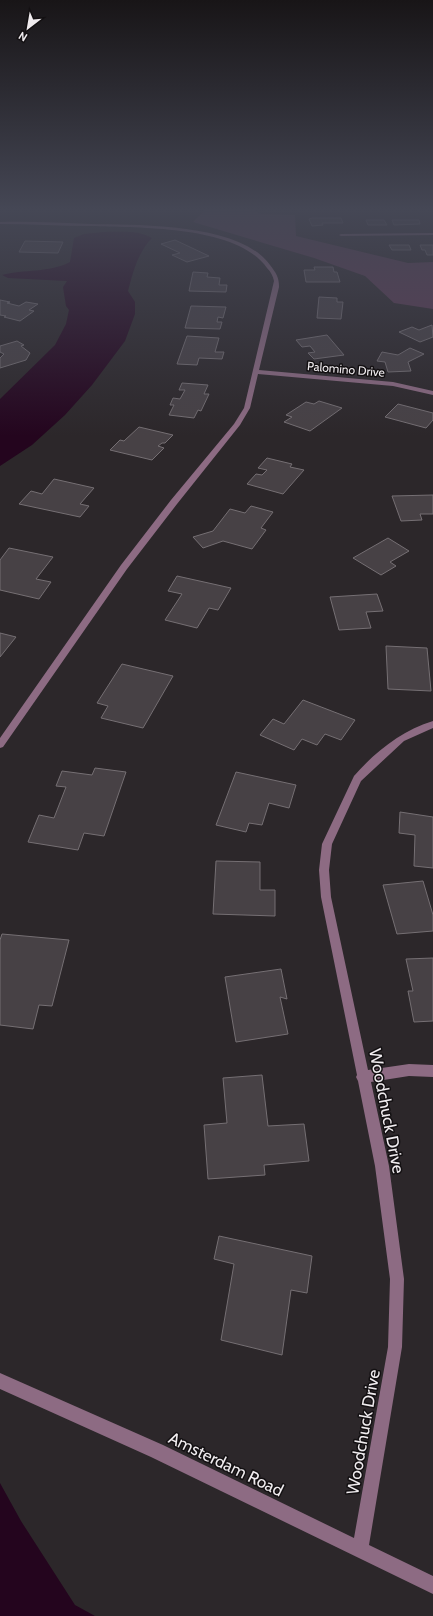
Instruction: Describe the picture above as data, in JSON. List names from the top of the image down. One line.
{"streets":{"street":["Palomino Drive","Woodchuck Drive","Amsterdam Road"]},"crossings":[["Woodchuck Drive","Amsterdam Road"]],"north":"bottom left"}
